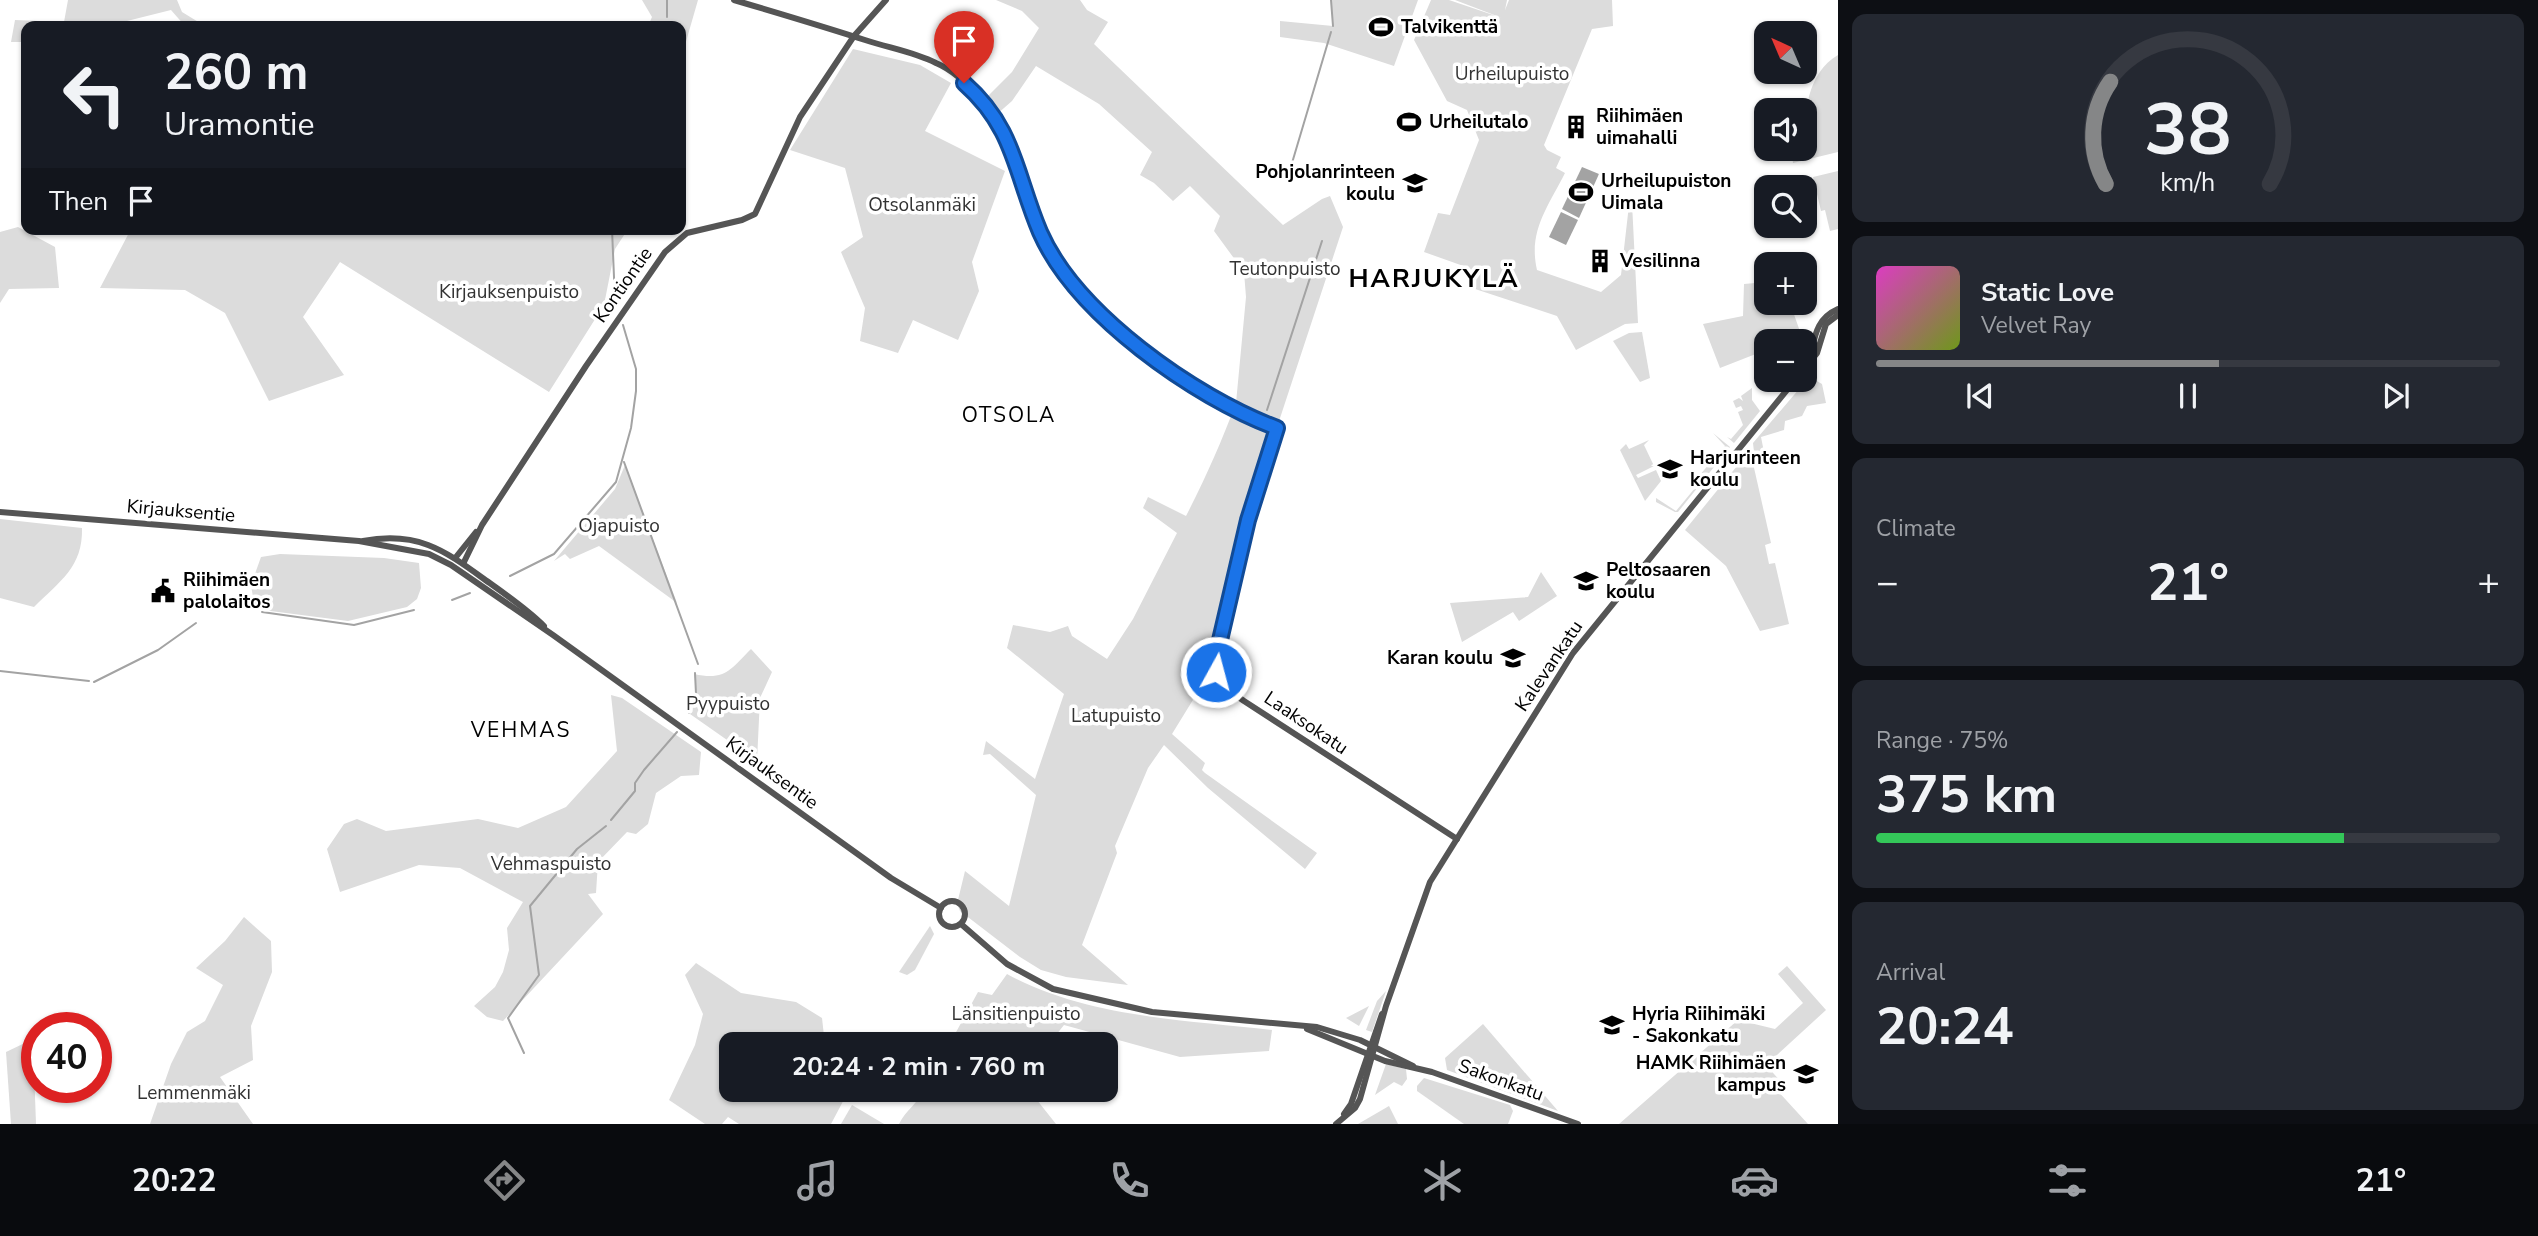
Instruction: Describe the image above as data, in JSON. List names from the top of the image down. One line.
{"streets":{"street":["Kontiontie","Kirjauksentie","Kalevankatu","Laaksokatu","Sakonkatu"]},"crossings":[["Kontiontie","Kirjauksentie"],["Kontiontie","Laaksokatu"],["Kalevankatu","Laaksokatu"],["Kalevankatu","Sakonkatu"]],"districts":["HARJUKYLÄ","OTSOLA","VEHMAS"],"parks":["Urheilupuisto","Otsolanmäki","Teutonpuisto","Kirjauksenpuisto","Ojapuisto","Pyypuisto","Latupuisto","Vehmaspuisto","Länsitienpuisto","Lemmenmäki"],"places":{"sports":["Talvikenttä","Urheilutalo","Urheilupuiston Uimala"],"building":["Riihimäen uimahalli","Vesilinna"],"school or university":["Pohjolanrinteen koulu","Harjurinteen koulu","Peltosaaren koulu","Karan koulu","Hyria Riihimäki - Sakonkatu","HAMK Riihimäen kampus"],"public building":["Riihimäen palolaitos"]},"north":"top left","page":{"map_buttons":["+","−"],"turn":["260 m","Uramontie"],"then":"Then","song":["Static Love","Velvet Ray"],"tile":["Climate",["Range · 75%","375 km"],["Arrival","20:24"]],"heat":["−","21°","+"],"limit":"40","trip":"20:24 · 2 min · 760 m","tabs":["20:22","21°"],"gauge":["38","km/h"]}}
